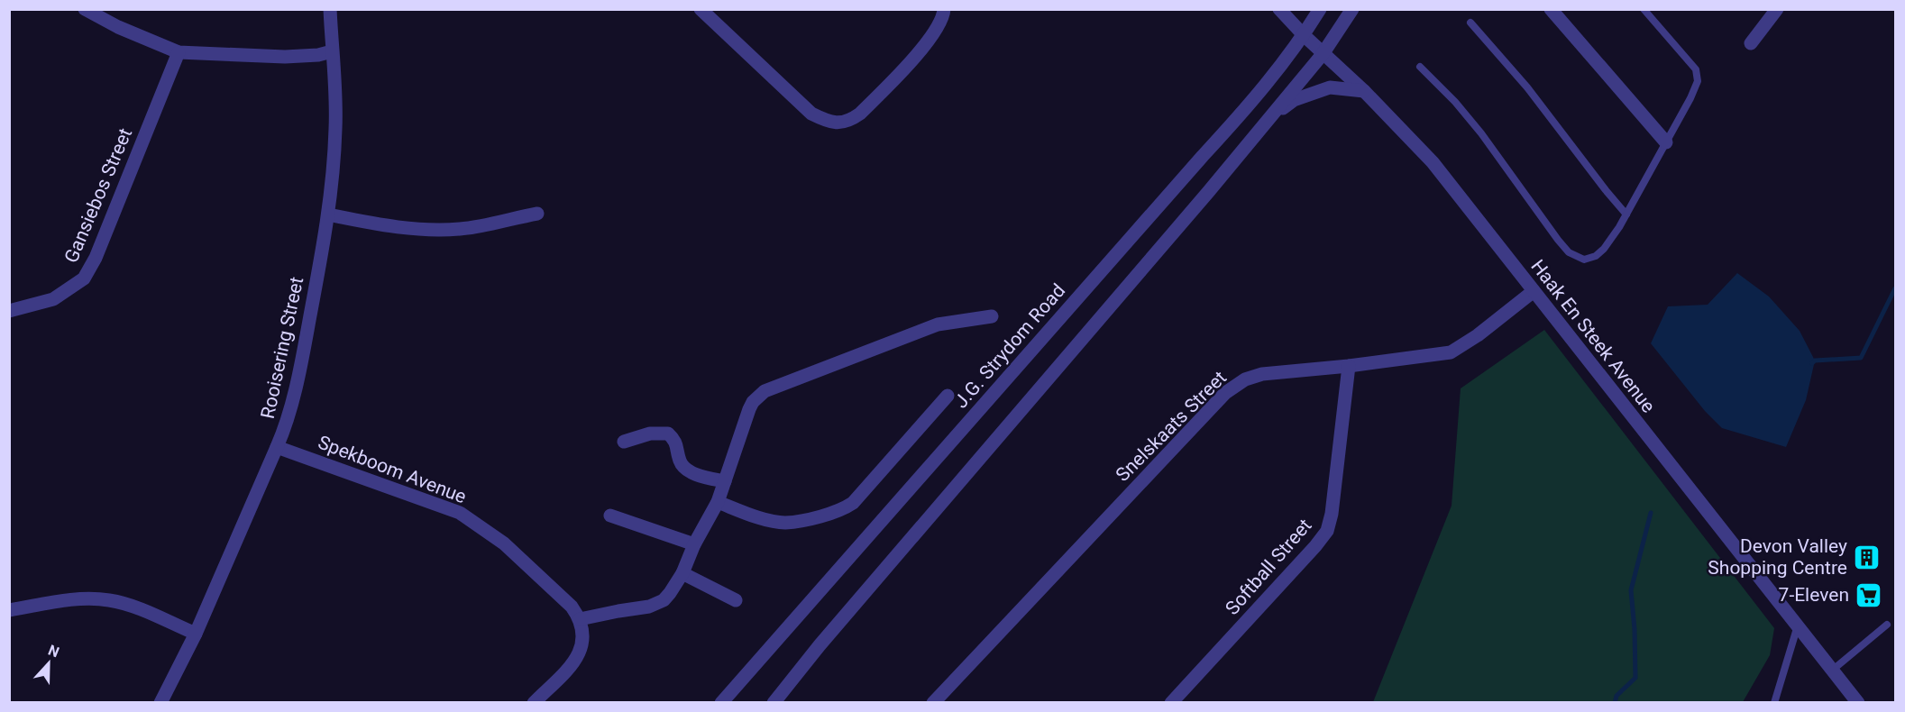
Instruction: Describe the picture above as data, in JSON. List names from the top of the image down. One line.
{"streets":{"street":["Gansiebos Street","Haak En Steek Avenue","J.G. Strydom Road","Rooisering Street","Snelskaats Street","Spekboom Avenue","Softball Street"]},"crossings":[["Haak En Steek Avenue","J.G. Strydom Road"],["Haak En Steek Avenue","Snelskaats Street"],["Rooisering Street","Spekboom Avenue"],["Snelskaats Street","Softball Street"]],"places":{"building":["Devon Valley Shopping Centre"],"supermarket":["7-Eleven"]},"north":"top"}
